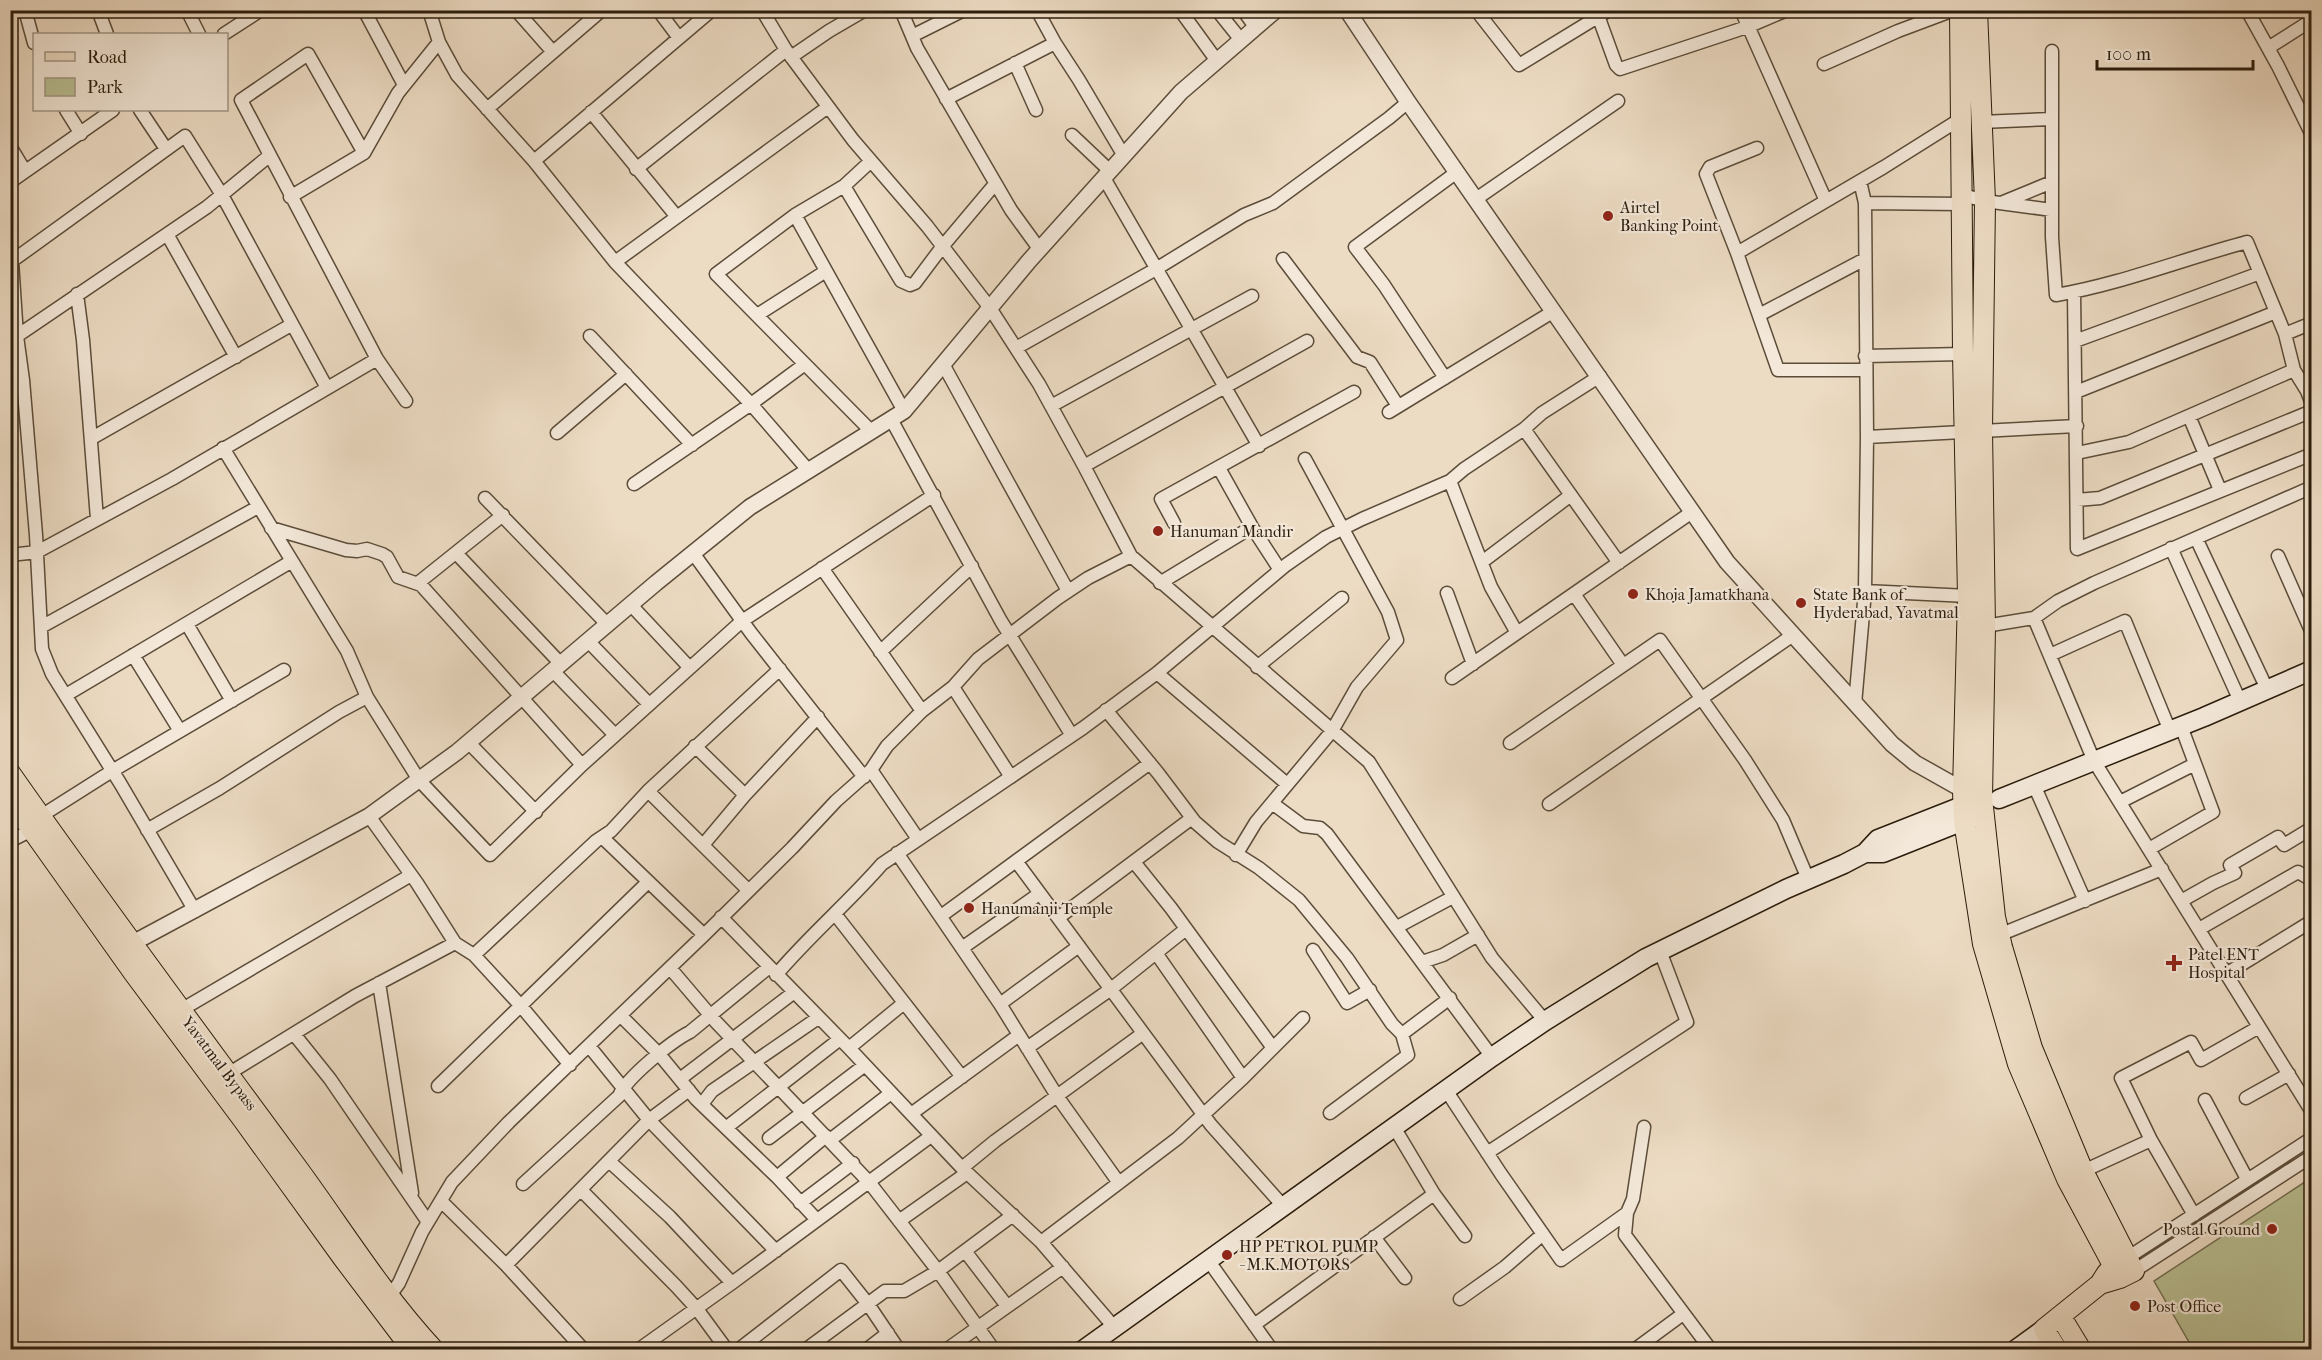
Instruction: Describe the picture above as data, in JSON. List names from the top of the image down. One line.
{"streets":{"main road":["Yavatmal Bypass"]},"places":{"other":["Airtel Banking Point","Hanuman Mandir","Khoja Jamatkhana","State Bank of Hyderabad, Yavatmal","Hanumanji Temple","Postal Ground","HP PETROL PUMP - M.K.MOTORS","Post Office"],"health":["Patel ENT Hospital"]},"legend":["Road","Park"],"scale_bar":"100 m"}
